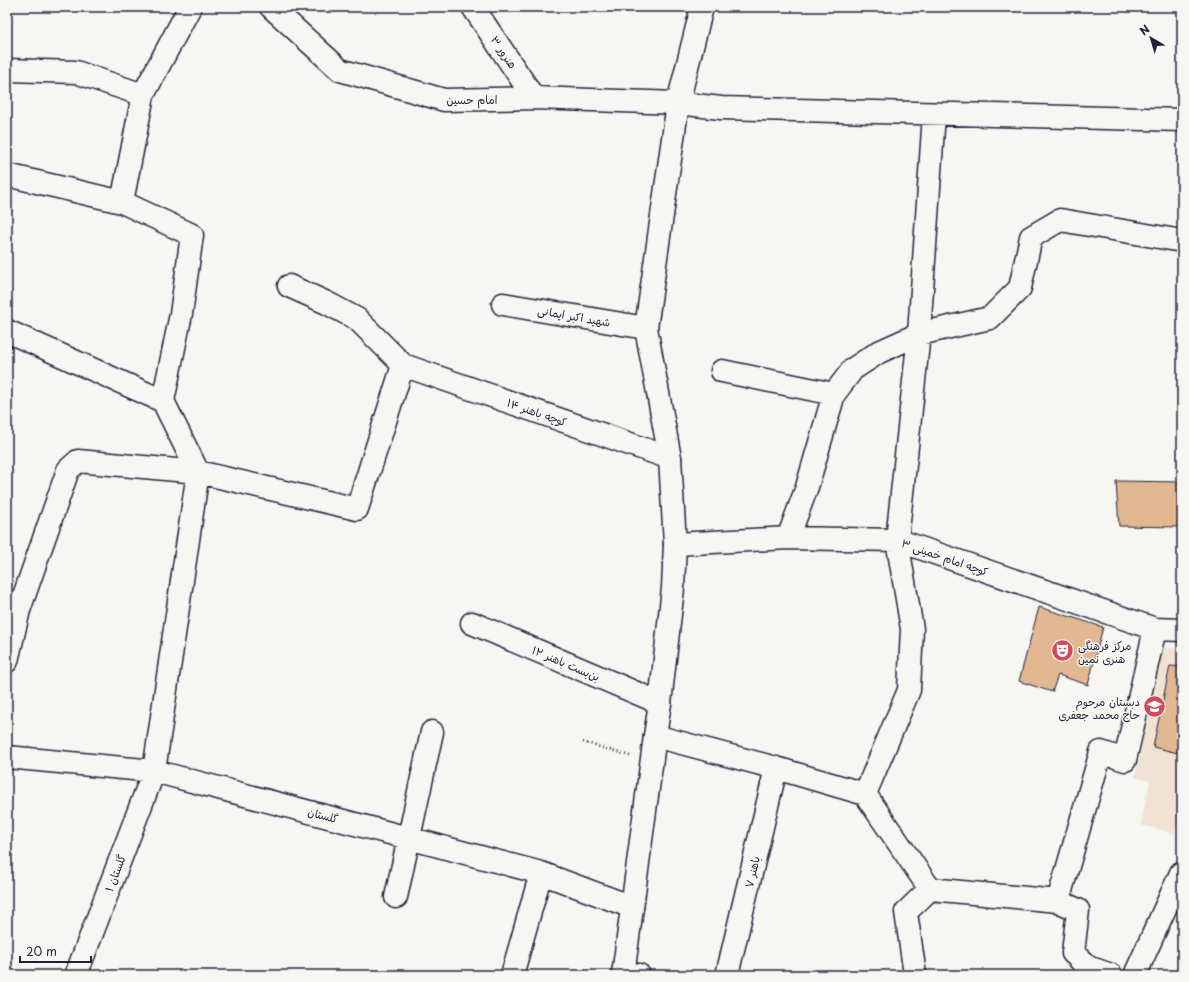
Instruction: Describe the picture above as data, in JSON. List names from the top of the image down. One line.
{"streets":{"street":["هنرور ۳","امام حسین","شهید اکبر ایمانی","کوچه باهنر ۱۴","کوچه امام خمینی ۳","بن‌بست باهنر ۱۲","گلستان","باهنر ۷","گلستان ۱"]},"crossings":[["هنرور ۳","امام حسین"],["گلستان","گلستان ۱"]],"places":{"theatre":["مرکز فرهنگی هنری نمین"],"school or university":["دبستان مرحوم حاج محمد جعفری"]},"scale_bar":"20 m","north":"top left"}
